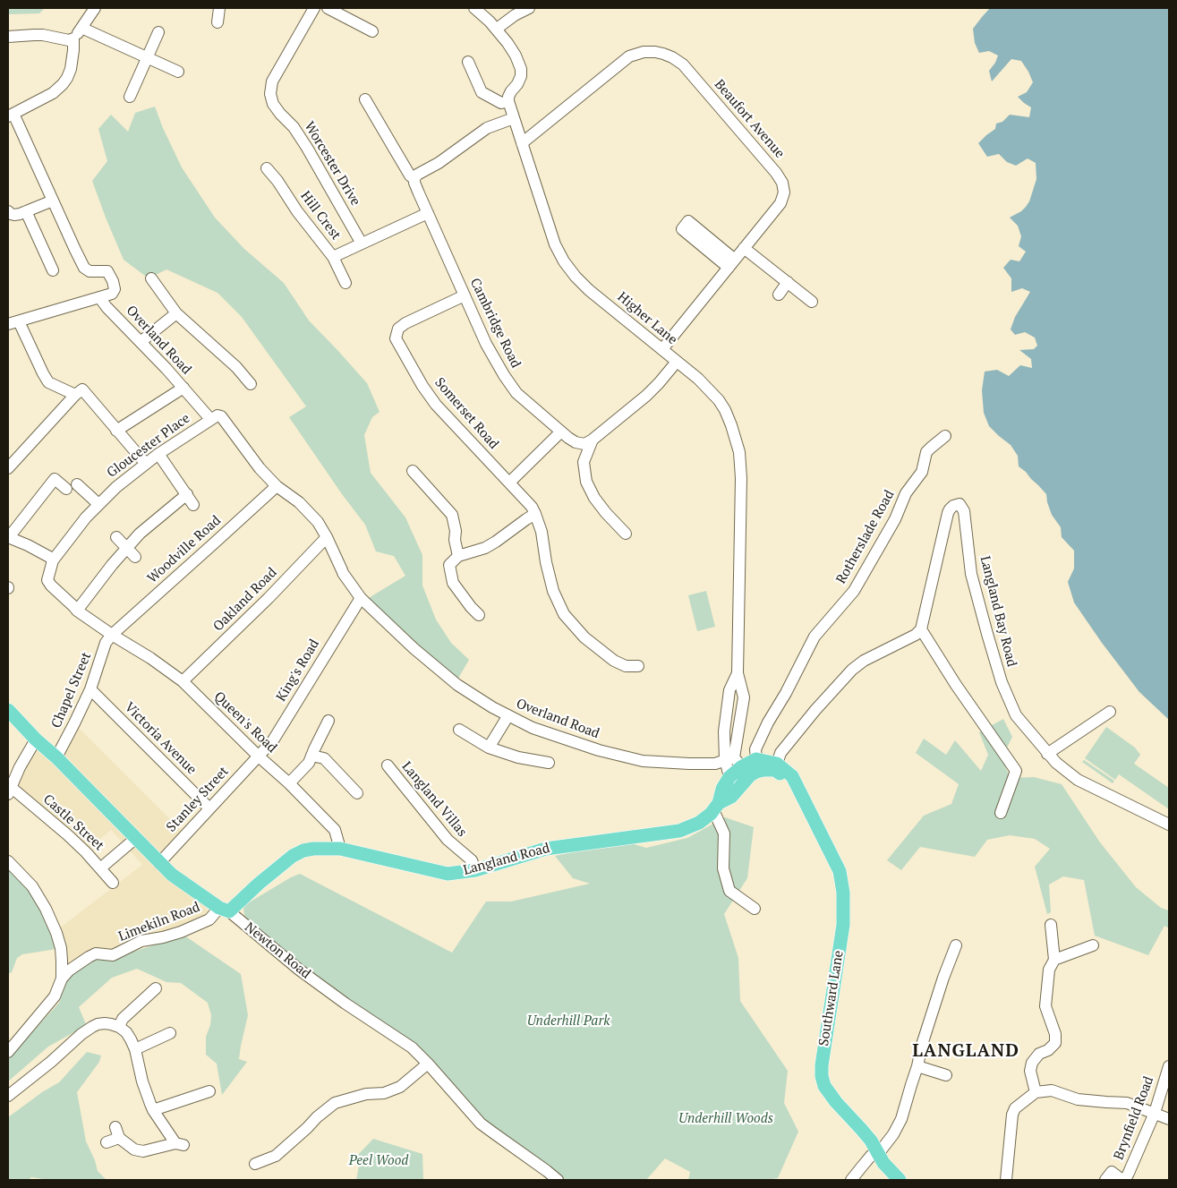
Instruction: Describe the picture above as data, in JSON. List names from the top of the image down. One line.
{"streets":{"main road":["Langland Road","Newton Road","Southward Lane"],"street":["Beaufort Avenue","Worcester Drive","Hill Crest","Higher Lane","Cambridge Road","Overland Road","Somerset Road","Gloucester Place","Rotherslade Road","Woodville Road","Oakland Road","Langland Bay Road","King's Road","Chapel Street","Queen's Road","Victoria Avenue","Stanley Street","Langland Villas","Castle Street","Limekiln Road","Brynfield Road"]},"crossings":[["Beaufort Avenue","Higher Lane"],["Higher Lane","Overland Road"],["Higher Lane","Langland Road"],["Cambridge Road","Somerset Road"],["Overland Road","Gloucester Place"],["Overland Road","Woodville Road"],["Overland Road","Oakland Road"],["Overland Road","King's Road"],["Overland Road","Langland Road"],["Gloucester Place","Queen's Road"],["Rotherslade Road","Langland Road"],["Woodville Road","Chapel Street"],["Woodville Road","Queen's Road"],["Oakland Road","Queen's Road"],["King's Road","Queen's Road"],["King's Road","Stanley Street"],["Chapel Street","Queen's Road"],["Chapel Street","Victoria Avenue"],["Chapel Street","Newton Road"],["Queen's Road","Stanley Street"],["Queen's Road","Langland Road"],["Victoria Avenue","Stanley Street"],["Stanley Street","Newton Road"],["Langland Villas","Langland Road"],["Langland Road","Limekiln Road"],["Langland Road","Newton Road"],["Langland Road","Southward Lane"],["Limekiln Road","Newton Road"]],"districts":["LANGLAND"],"parks":["Underhill Park","Underhill Woods","Peel Wood"]}
